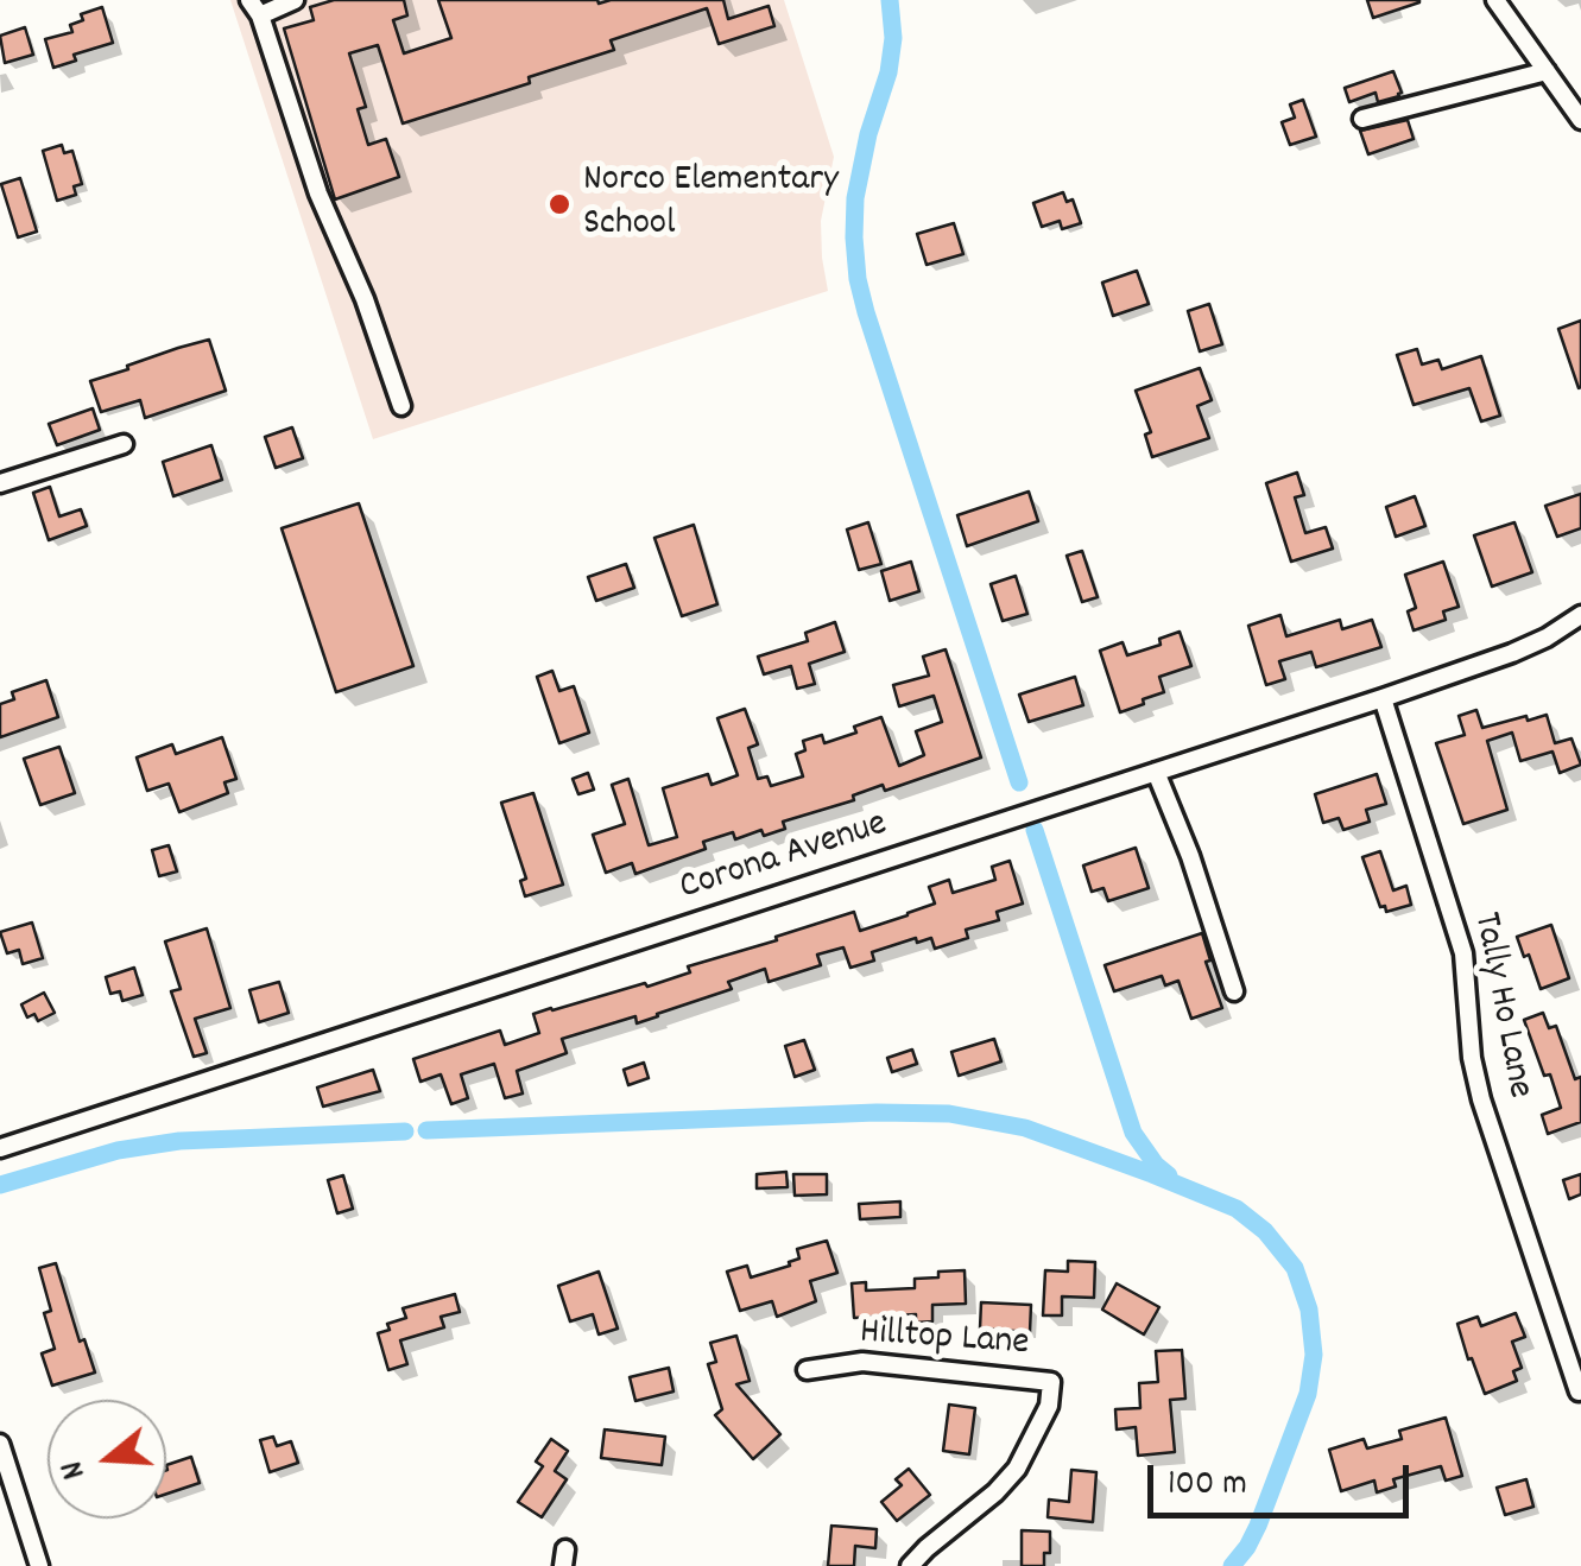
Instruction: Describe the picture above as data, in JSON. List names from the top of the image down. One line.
{"streets":{"street":["Corona Avenue","Tally Ho Lane","Hilltop Lane"]},"crossings":[["Corona Avenue","Tally Ho Lane"]],"places":["Norco Elementary School"],"scale_bar":"100 m","north":"left"}
